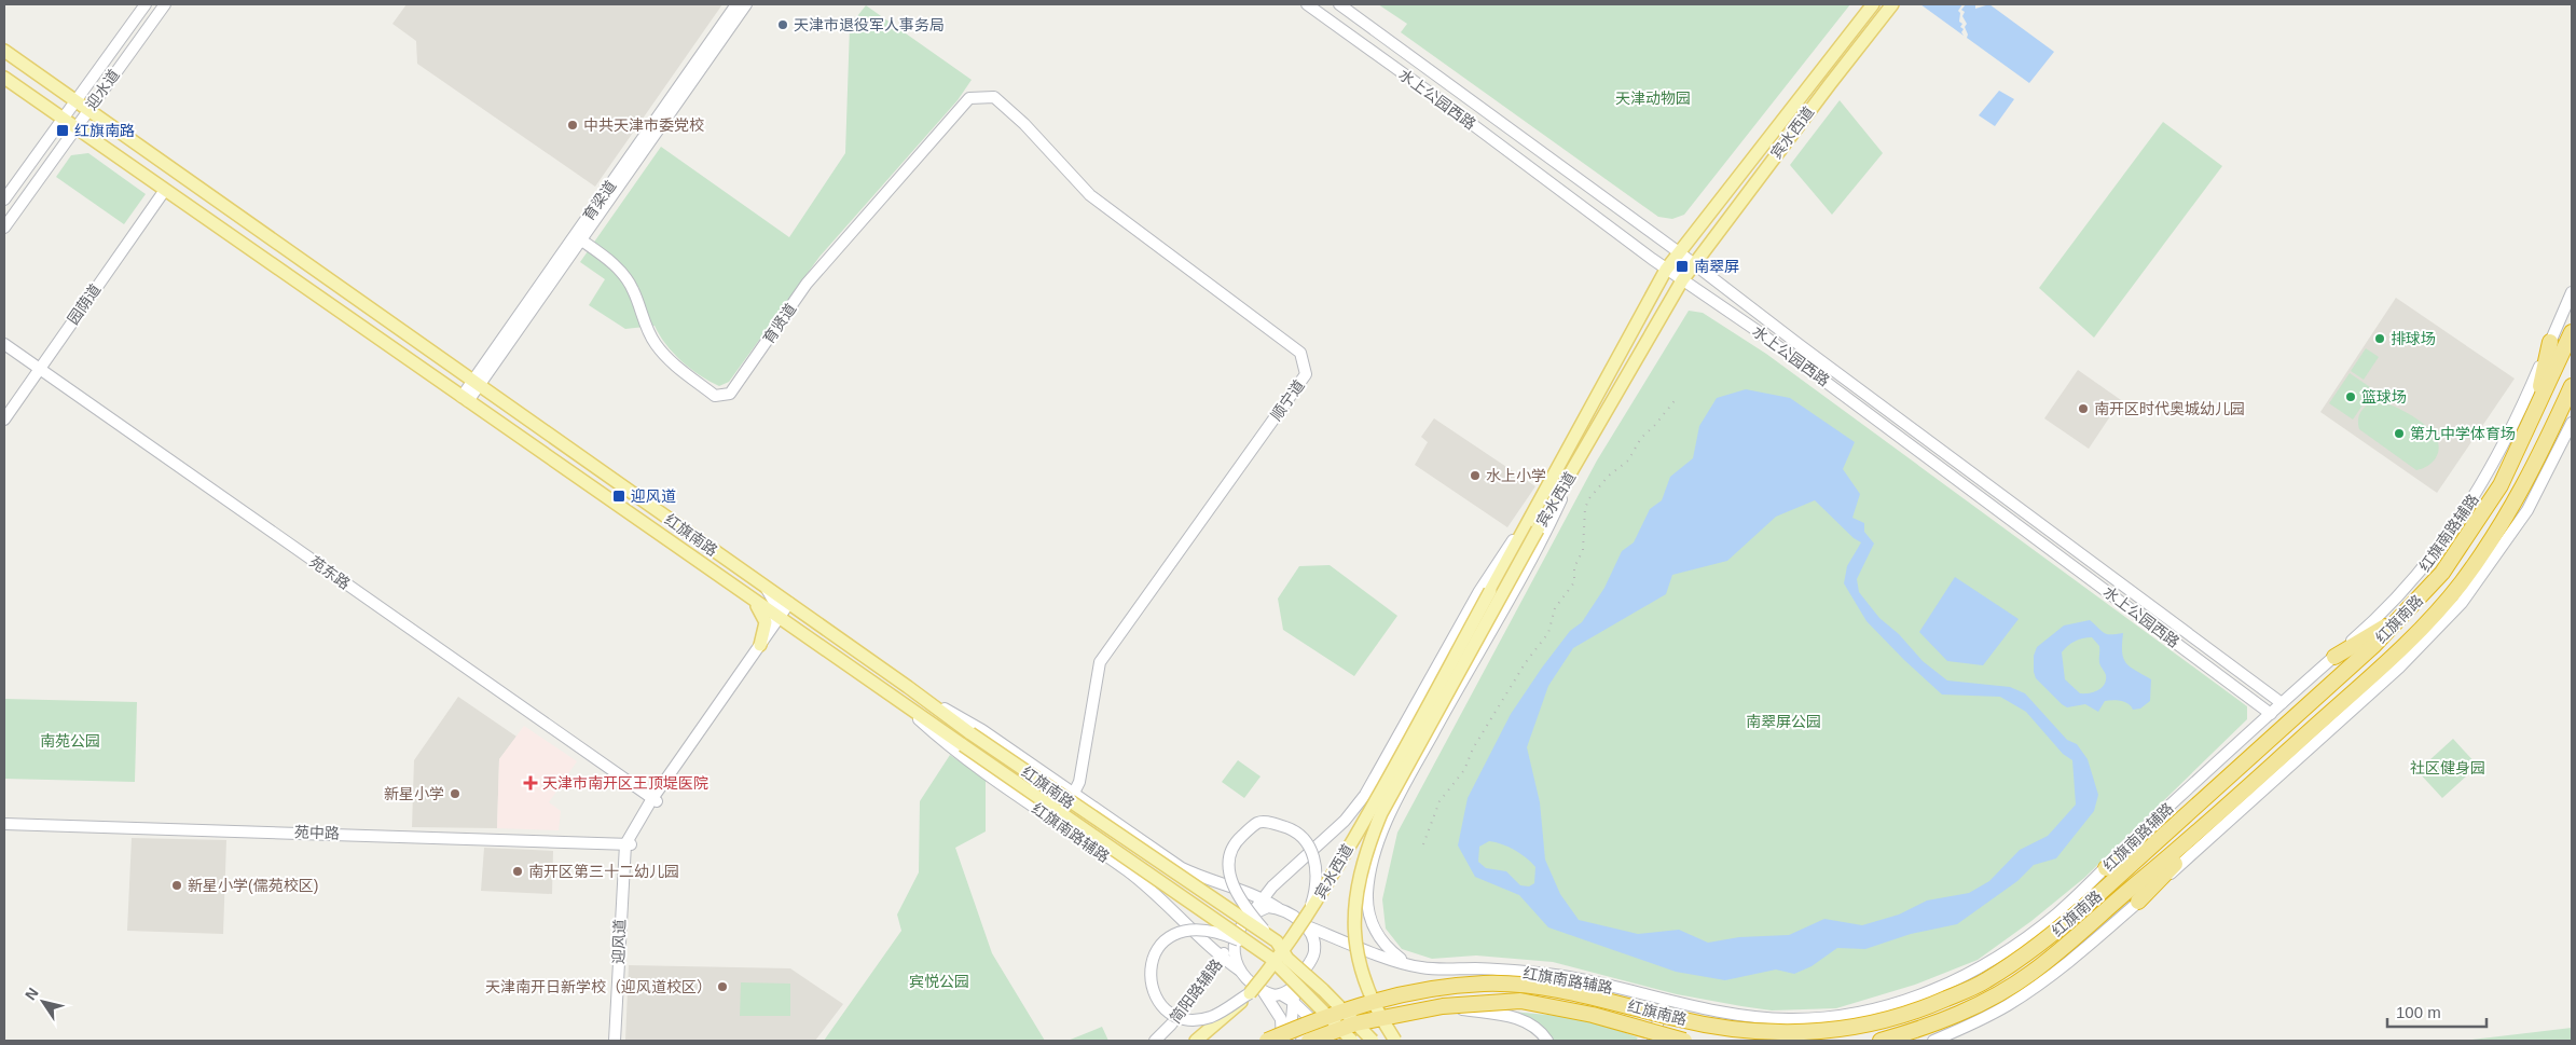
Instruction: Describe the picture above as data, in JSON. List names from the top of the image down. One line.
{"streets":{"highway":["红旗南路"],"main road":["宾水西道"],"street":["迎水道","水上公园西路","育梁道","园荫道","育贤道","顺宁道","红旗南路辅路","苑东路","苑中路","迎风道","简阳路辅路"]},"crossings":[["迎水道","红旗南路"],["水上公园西路","宾水西道"],["水上公园西路","红旗南路辅路"],["宾水西道","红旗南路辅路"],["宾水西道","简阳路辅路"],["育梁道","育贤道"],["育梁道","红旗南路"],["园荫道","红旗南路"],["园荫道","苑东路"],["育贤道","顺宁道"],["红旗南路辅路","红旗南路"],["红旗南路辅路","简阳路辅路"],["红旗南路","迎风道"],["苑东路","迎风道"],["苑中路","迎风道"]],"parks":["天津动物园","南翠屏公园","南苑公园","社区健身园","宾悦公园"],"places":{"other":["天津市退役军人事务局","中共天津市委党校","排球场","篮球场","南开区时代奥城幼儿园","第九中学体育场","水上小学","新星小学","南开区第三十二幼儿园","新星小学(儒苑校区)","天津南开日新学校（迎风道校区）"],"transit":["红旗南路","南翠屏","迎风道"],"health":["天津市南开区王顶堤医院"]},"scale_bar":"100 m","north":"top left"}
